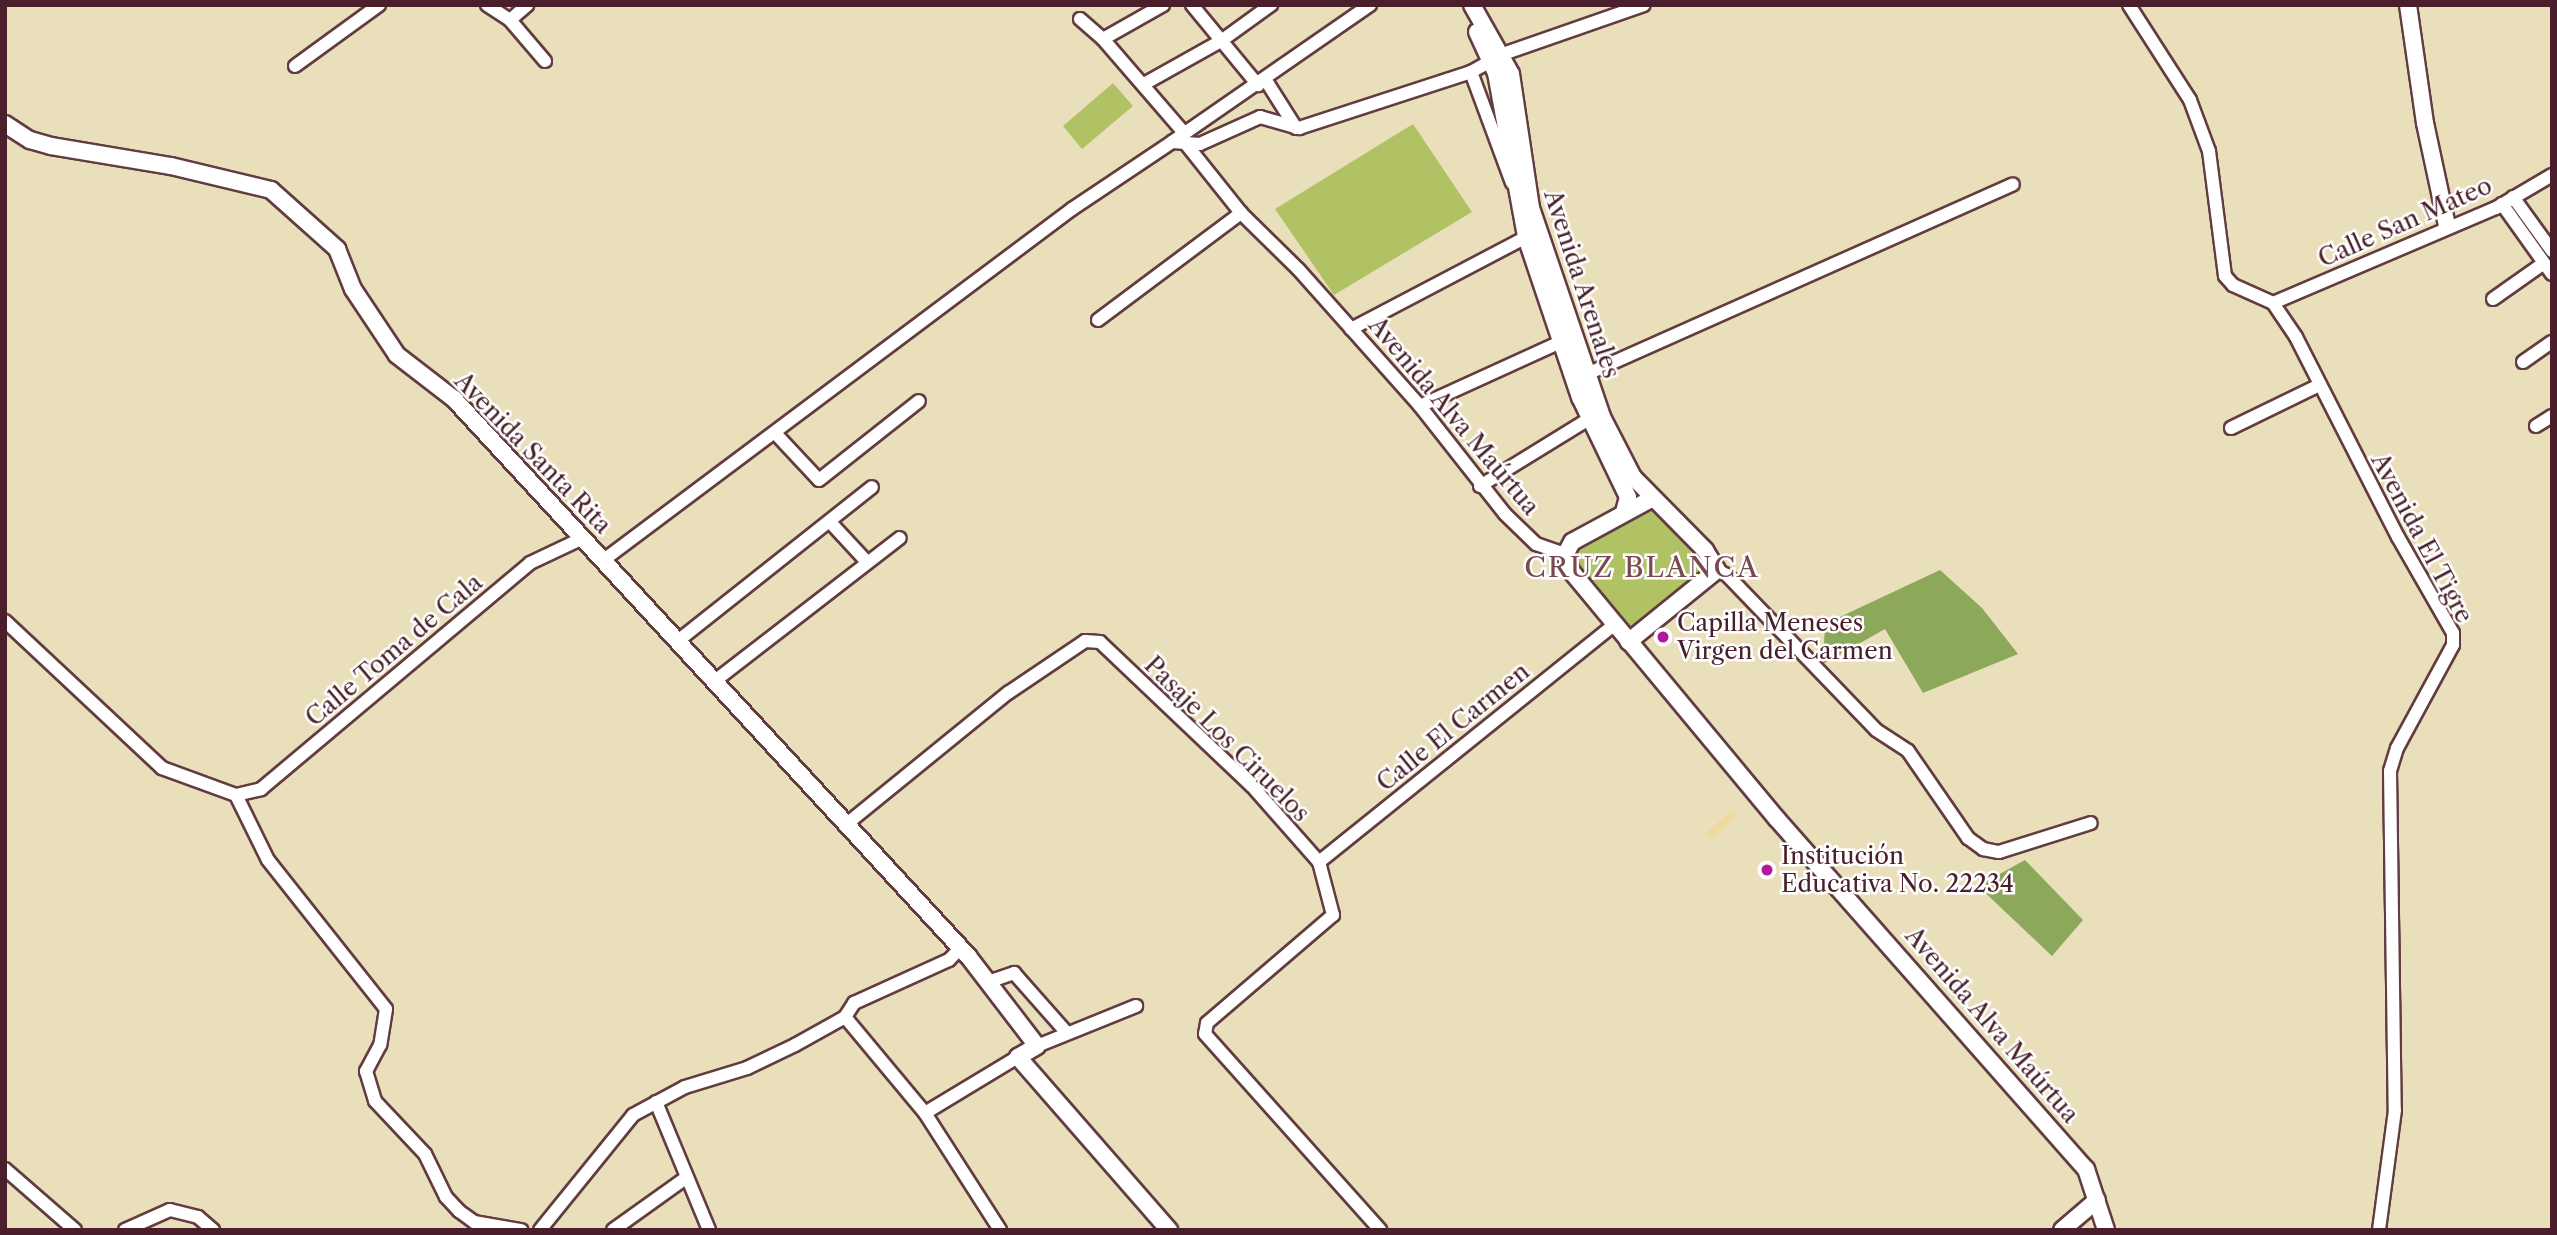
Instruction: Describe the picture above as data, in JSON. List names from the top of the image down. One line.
{"streets":{"street":["Calle San Mateo","Avenida Arenales","Avenida Alva Maúrtua","Avenida Santa Rita","Avenida El Tigre","Calle Toma de Cala","Calle El Carmen","Pasaje Los Ciruelos"]},"crossings":[["Calle San Mateo","Avenida El Tigre"],["Avenida Alva Maúrtua","Calle El Carmen"],["Avenida Santa Rita","Calle Toma de Cala"],["Avenida Santa Rita","Pasaje Los Ciruelos"],["Calle El Carmen","Pasaje Los Ciruelos"]],"districts":["CRUZ BLANCA"],"places":["Capilla Meneses Virgen del Carmen","Institución Educativa No. 22234"]}
